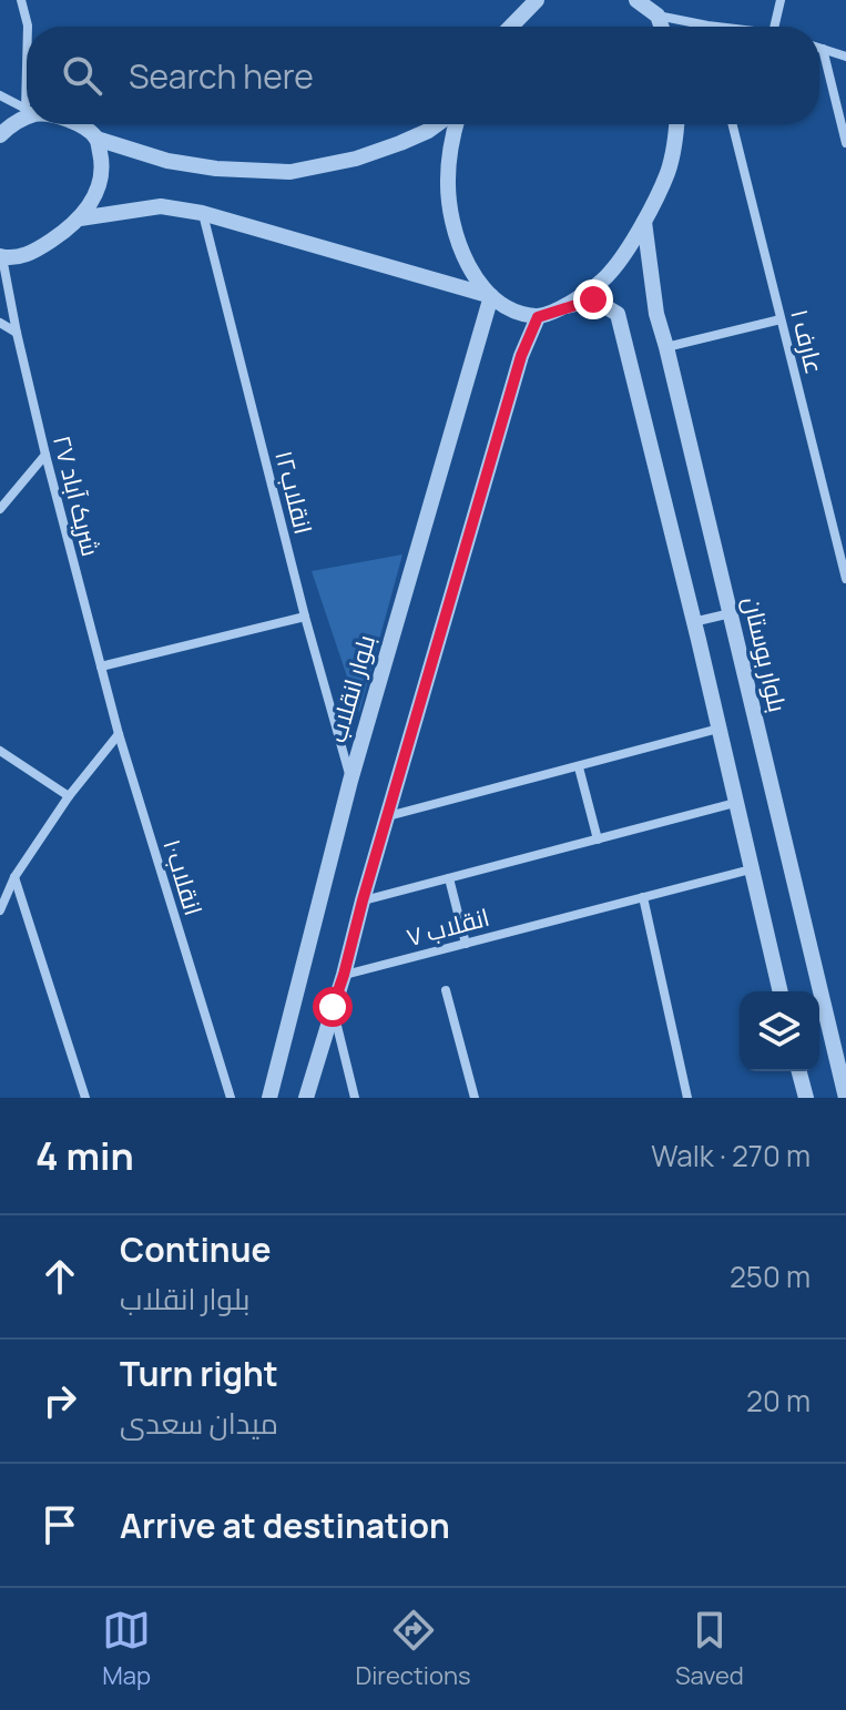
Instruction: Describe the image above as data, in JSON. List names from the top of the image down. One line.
{"streets":{"street":["عارف ۱","انقلاب۱۲","شریک آباد ۲۷","بلوار بوستان","بلوار انقلاب","انقلاب۱۰","انقلاب ۷"]},"crossings":[["انقلاب۱۲","بلوار انقلاب"],["شریک آباد ۲۷","انقلاب۱۰"]],"page":{"search":"Search here","heading":["4 min","Walk · 270 m"],"list":[["Continue","بلوار انقلاب","250 m"],["Turn right","میدان سعدی","20 m"],"Arrive at destination"],"nav":["Map","Directions","Saved"]}}
